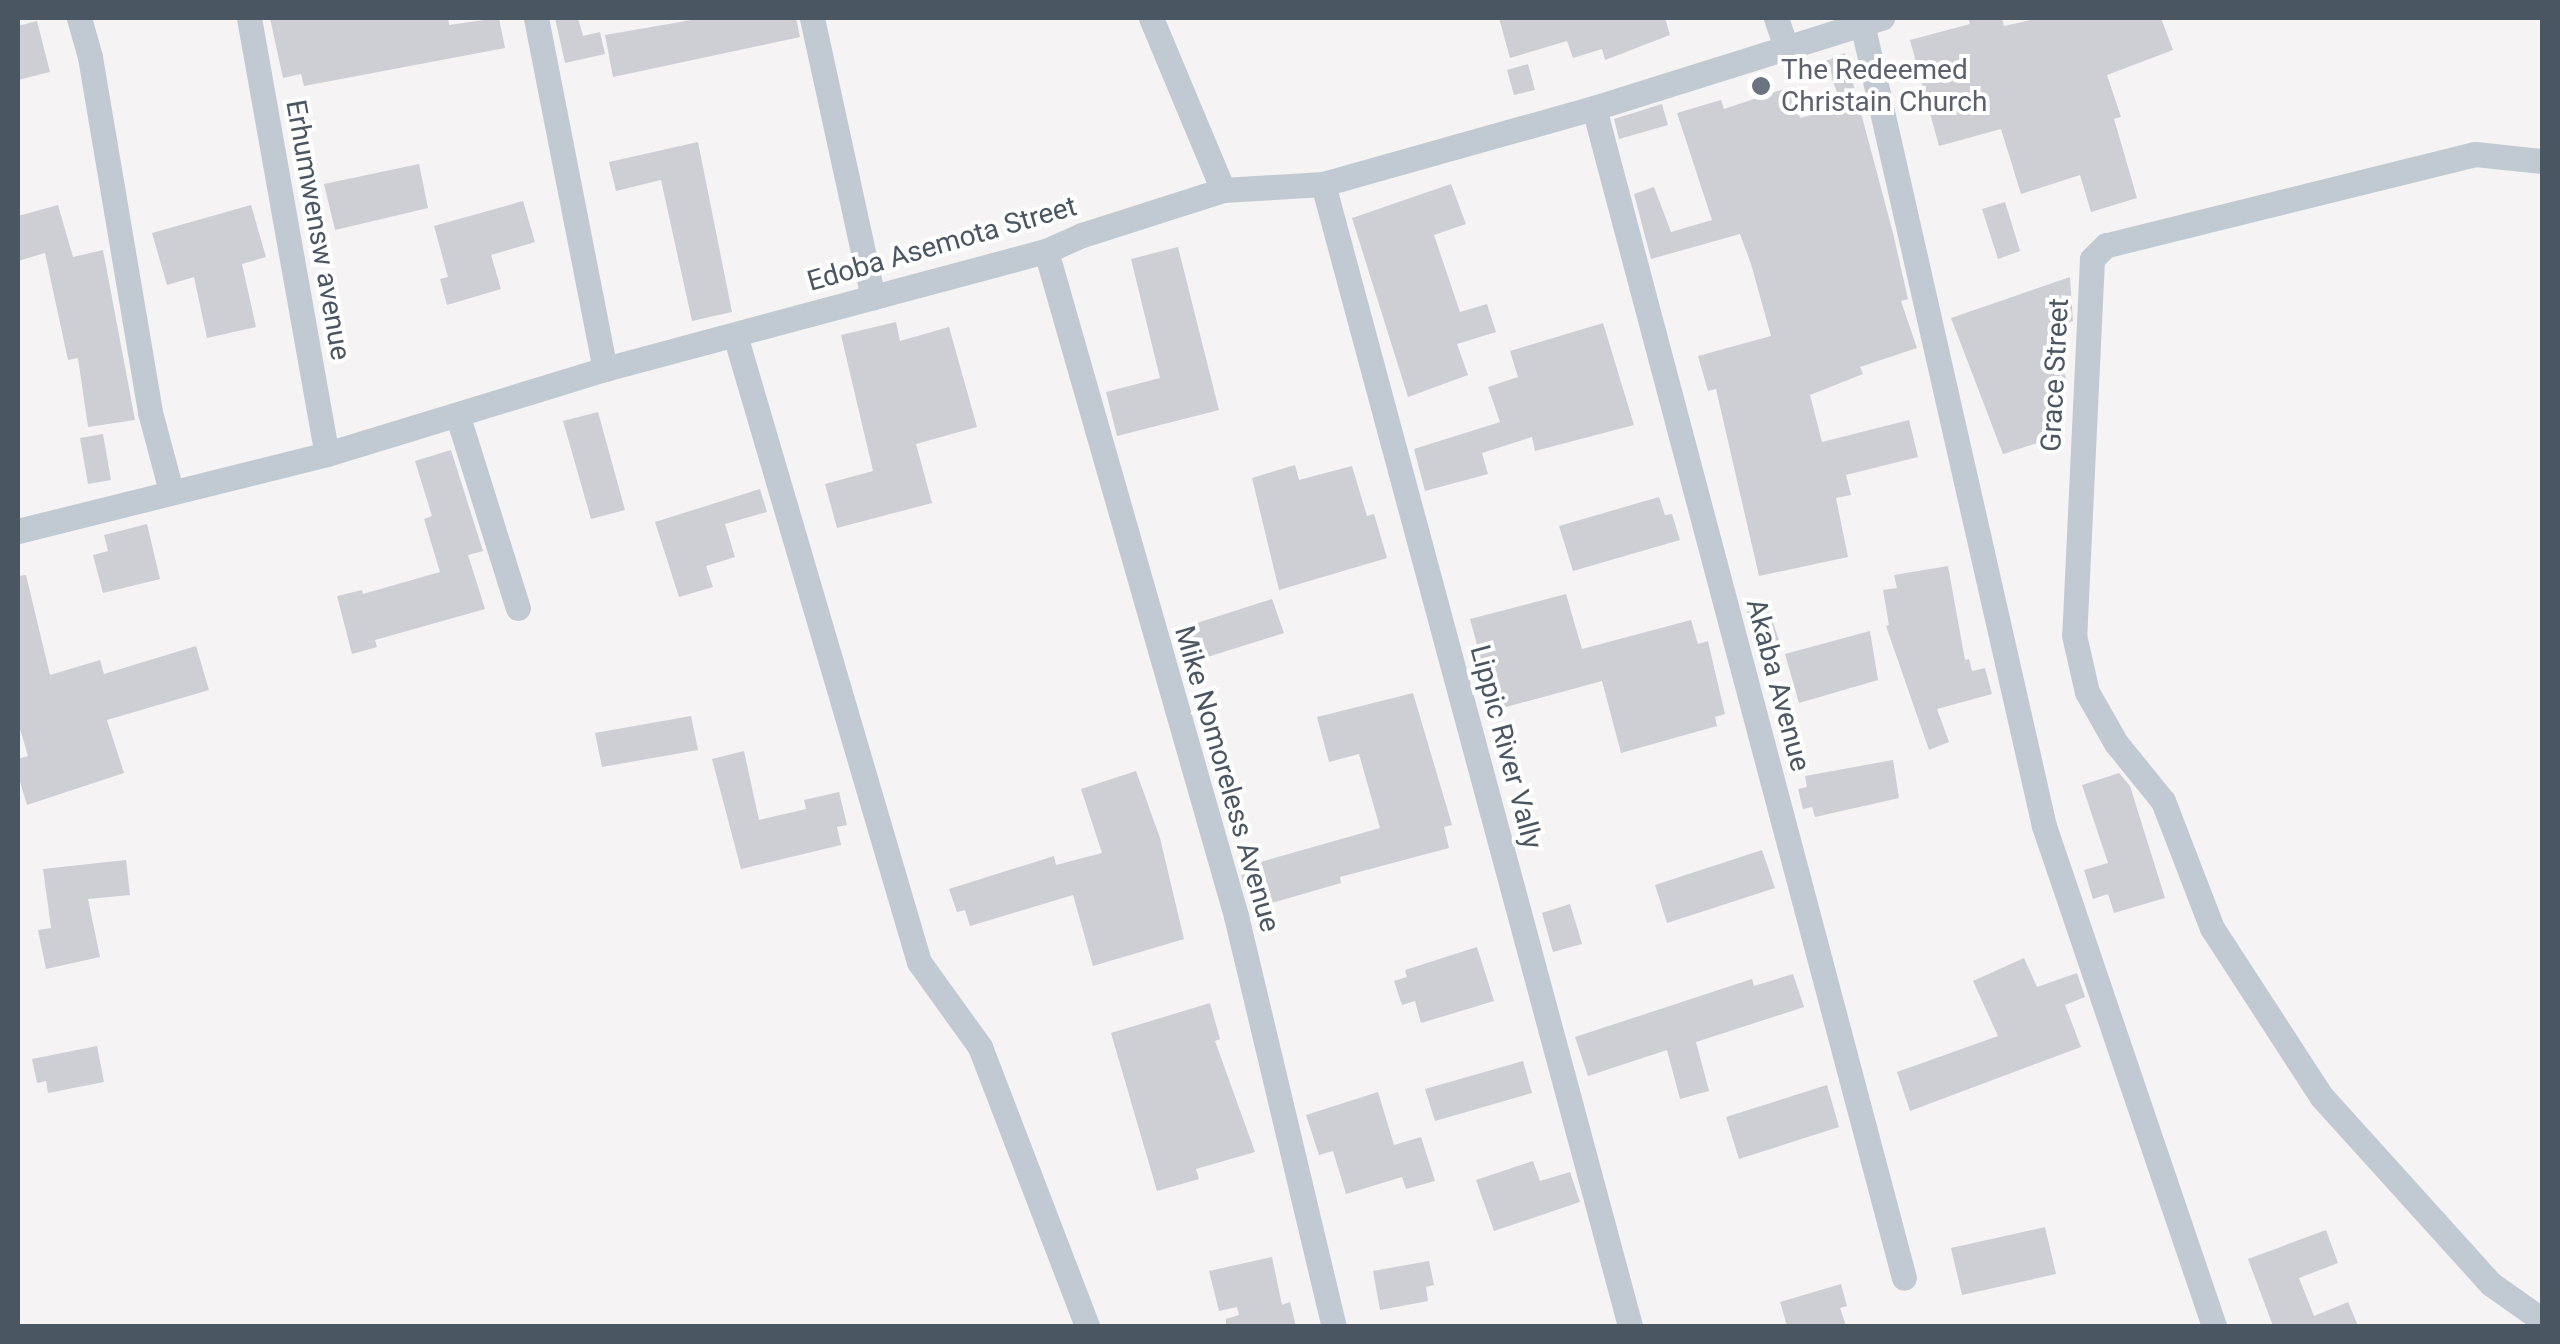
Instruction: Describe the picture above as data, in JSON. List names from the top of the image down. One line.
{"streets":{"street":["Erhumwensw avenue","Edoba Asemota Street","Grace Street","Akaba Avenue","Lippic River Vally","Mike Nomoreless Avenue"]},"crossings":[["Erhumwensw avenue","Edoba Asemota Street"],["Edoba Asemota Street","Akaba Avenue"],["Edoba Asemota Street","Lippic River Vally"],["Edoba Asemota Street","Mike Nomoreless Avenue"]],"places":["The Redeemed Christain Church"]}
